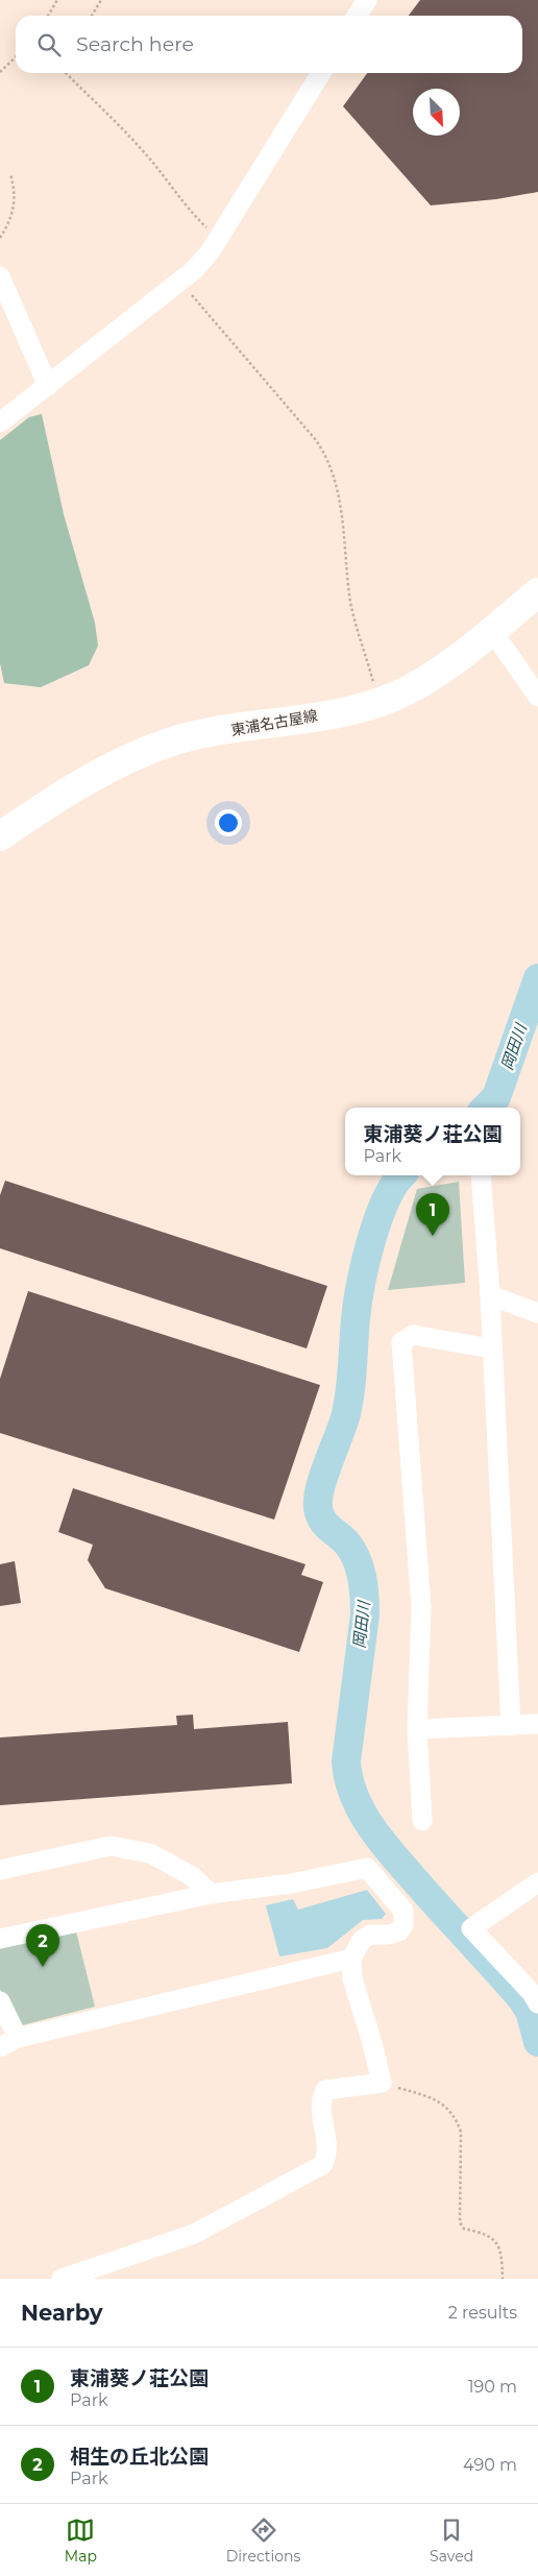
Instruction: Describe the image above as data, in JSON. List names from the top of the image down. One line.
{"streets":{"main road":["東浦名古屋線"]},"water":["岡田川"],"north":"bottom right","page":{"search":"Search here","popup":["東浦葵ノ荘公園","Park"],"pins":["1","2"],"heading":["Nearby","2 results"],"list":[{"mark":"1","name":"東浦葵ノ荘公園","note":"Park","value":"190 m"},{"mark":"2","name":"相生の丘北公園","note":"Park","value":"490 m"}],"nav":["Map","Directions","Saved"]}}
